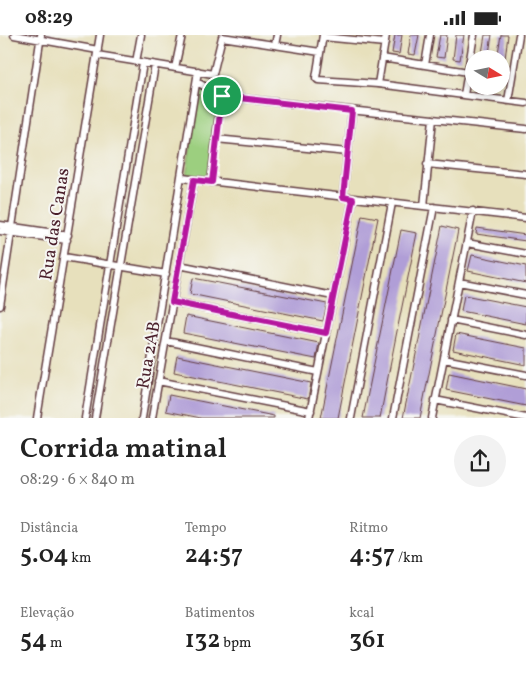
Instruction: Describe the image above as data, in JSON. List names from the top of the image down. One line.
{"streets":{"street":["Rua das Canas","Rua 2AB"]},"north":"right","page":{"status":"08:29","heading":["Corrida matinal","08:29 · 6 × 840 m"],"stats":[["Distância","5.04 km"],["Tempo","24:57"],["Ritmo","4:57 /km"],["Elevação","54 m"],["Batimentos","132 bpm"],["kcal","361"]]}}
